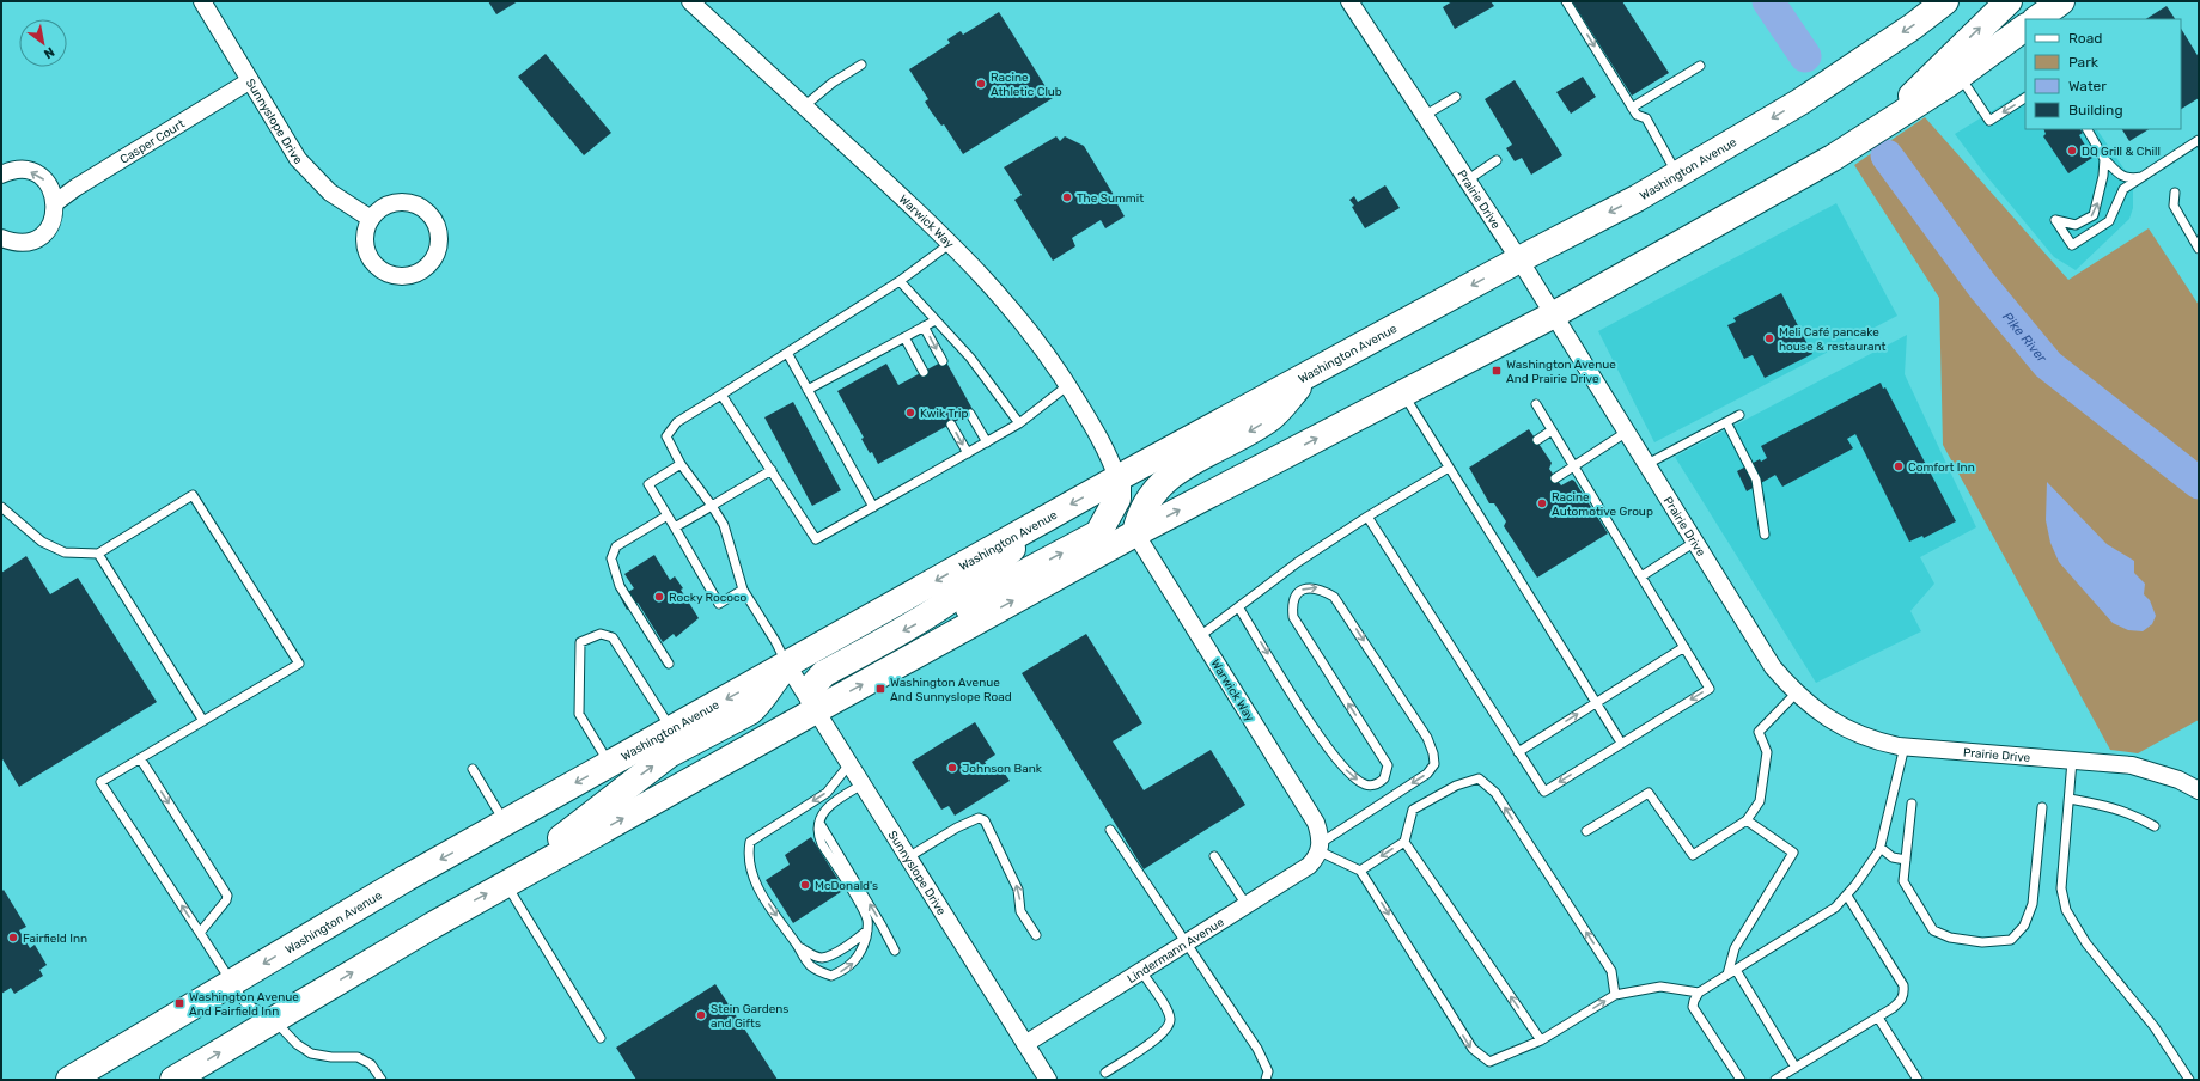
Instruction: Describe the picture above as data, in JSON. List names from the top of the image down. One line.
{"streets":{"main road":["Washington Avenue"],"street":["Sunnyslope Drive","Casper Court","Prairie Drive","Warwick Way","Lindermann Avenue"]},"crossings":[["Sunnyslope Drive","Casper Court"],["Sunnyslope Drive","Washington Avenue"],["Sunnyslope Drive","Lindermann Avenue"],["Washington Avenue","Prairie Drive"],["Washington Avenue","Warwick Way"],["Warwick Way","Lindermann Avenue"]],"water":["Pike River"],"places":{"other":["Racine Athletic Club","DQ Grill & Chill","The Summit","Meli Café pancake house & restaurant","Kwik Trip","Comfort Inn","Racine Automotive Group","Rocky Rococo","Johnson Bank","McDonald's","Fairfield Inn","Stein Gardens and Gifts"],"transit":["Washington Avenue And Prairie Drive","Washington Avenue And Sunnyslope Road","Washington Avenue And Fairfield Inn"]},"legend":["Road","Park","Water","Building"],"north":"bottom right"}
